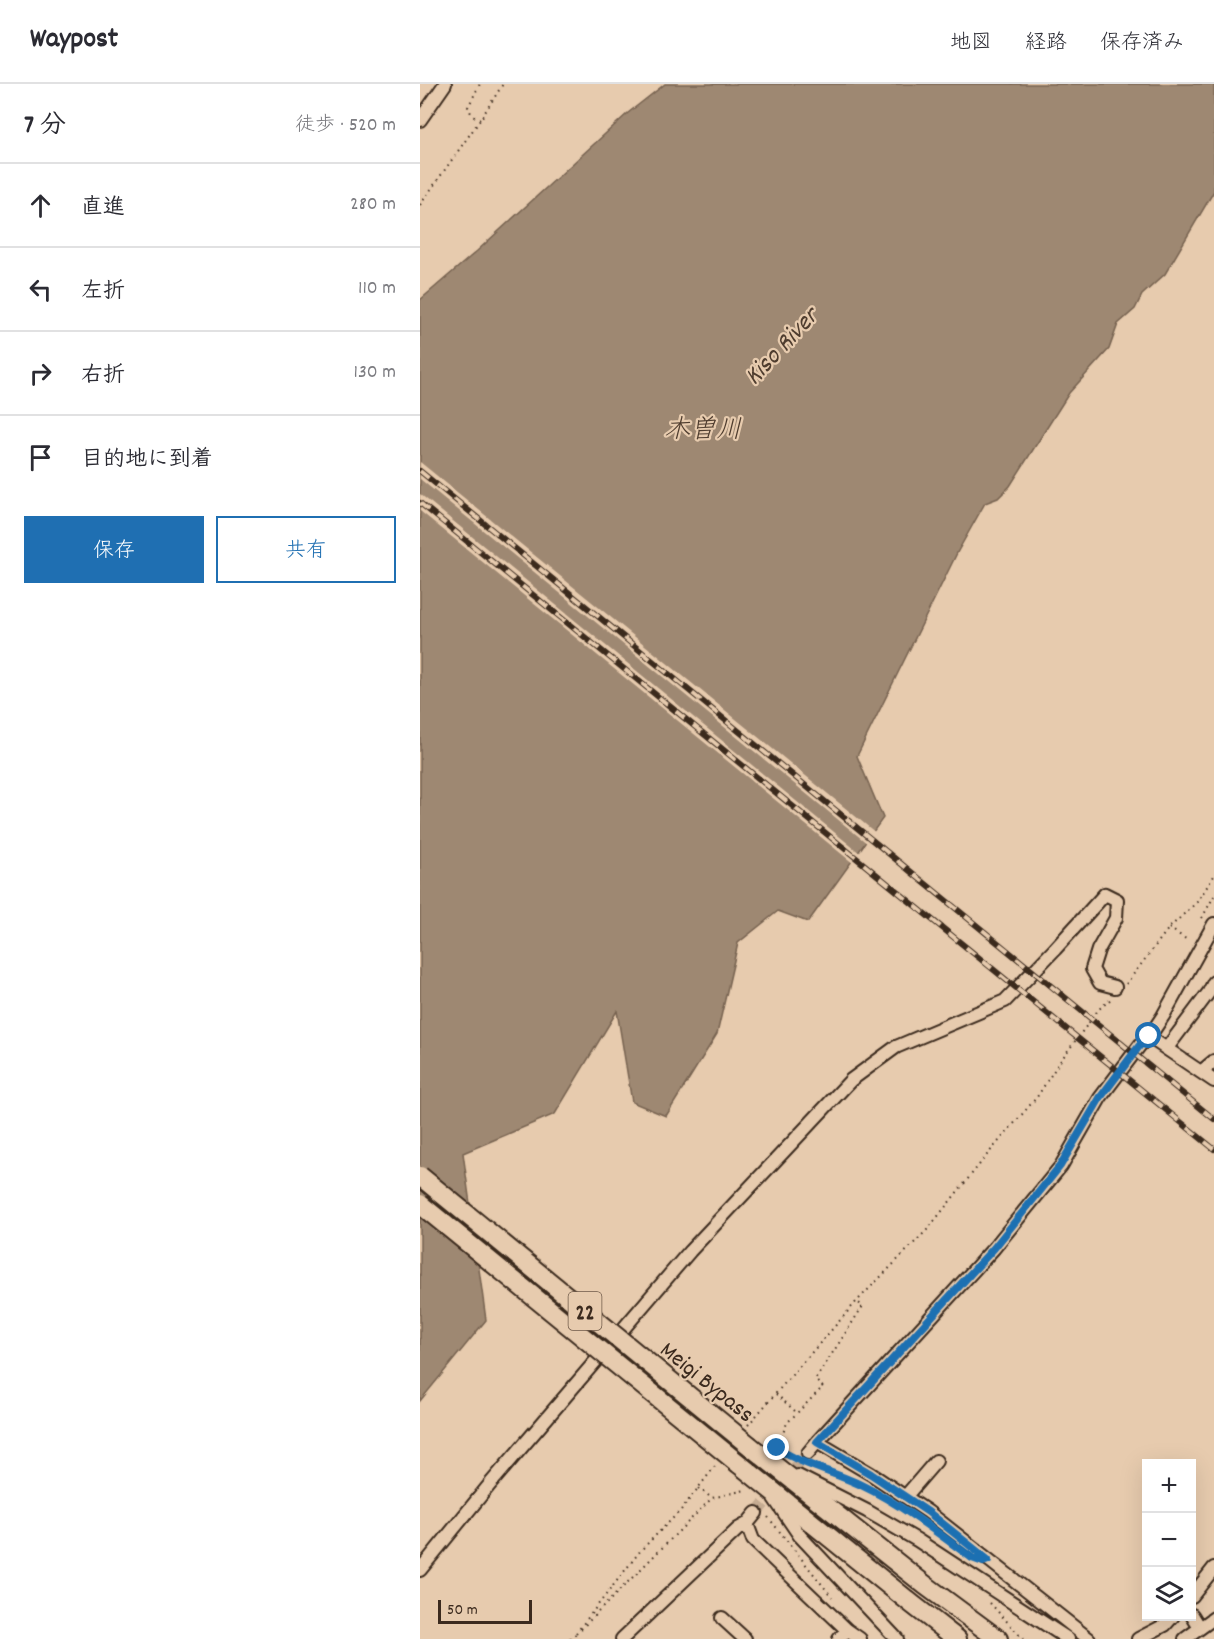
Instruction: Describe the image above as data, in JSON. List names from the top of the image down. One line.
{"streets":{"highway":["22","Meigi Bypass"]},"water":["Kiso River","木曽川"],"scale_bar":"50 m","page":{"header":"Waypost","nav":["地図","経路","保存済み"],"heading":["7 分","徒歩 · 520 m"],"list":[["直進","280 m"],["左折","110 m"],["右折","130 m"],"目的地に到着"],"buttons":["保存","共有"],"map_buttons":["+","−"],"scale":"50 m"}}
